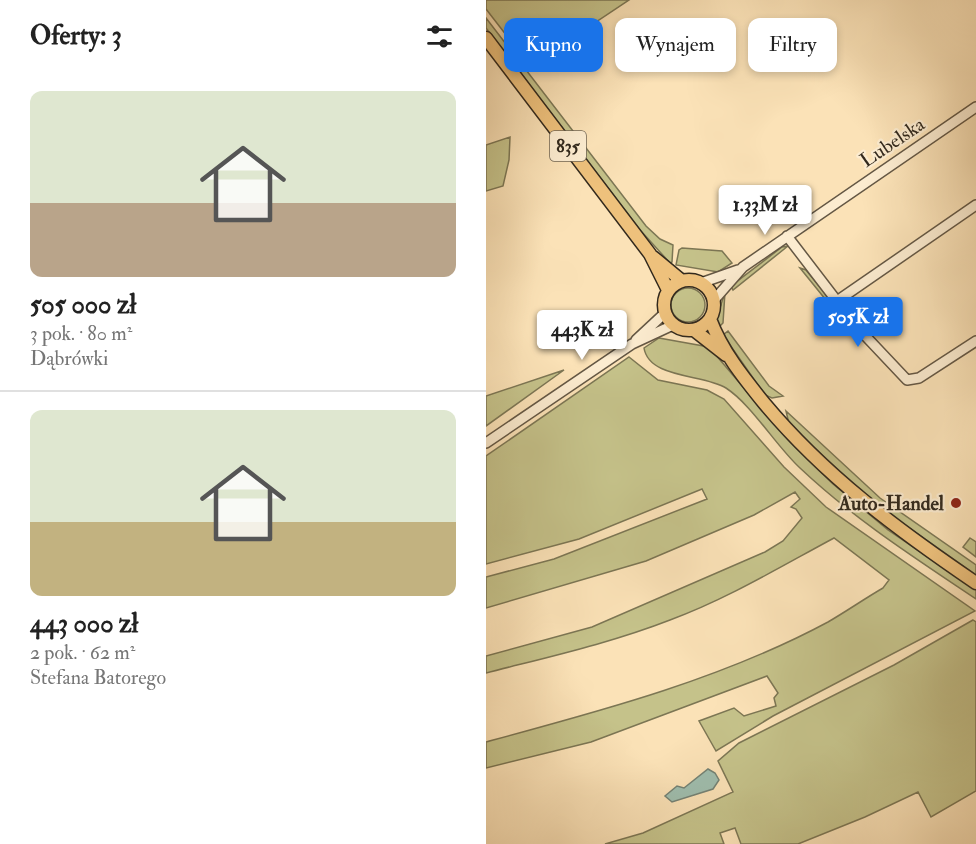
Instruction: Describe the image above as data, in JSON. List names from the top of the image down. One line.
{"streets":{"main road":["835"],"street":["Lubelska"]},"crossings":[["Lubelska","835"]],"places":["Auto-Handel"],"page":{"heading":"Oferty: 3","chip":["Kupno","Wynajem","Filtry"],"list":[{"name":"505 000 zł","note":"3 pok. · 80 m² · Dąbrówki"},{"name":"443 000 zł","note":"2 pok. · 62 m² · Stefana Batorego"}],"price":["1.33M zł","505K zł","443K zł"]}}
